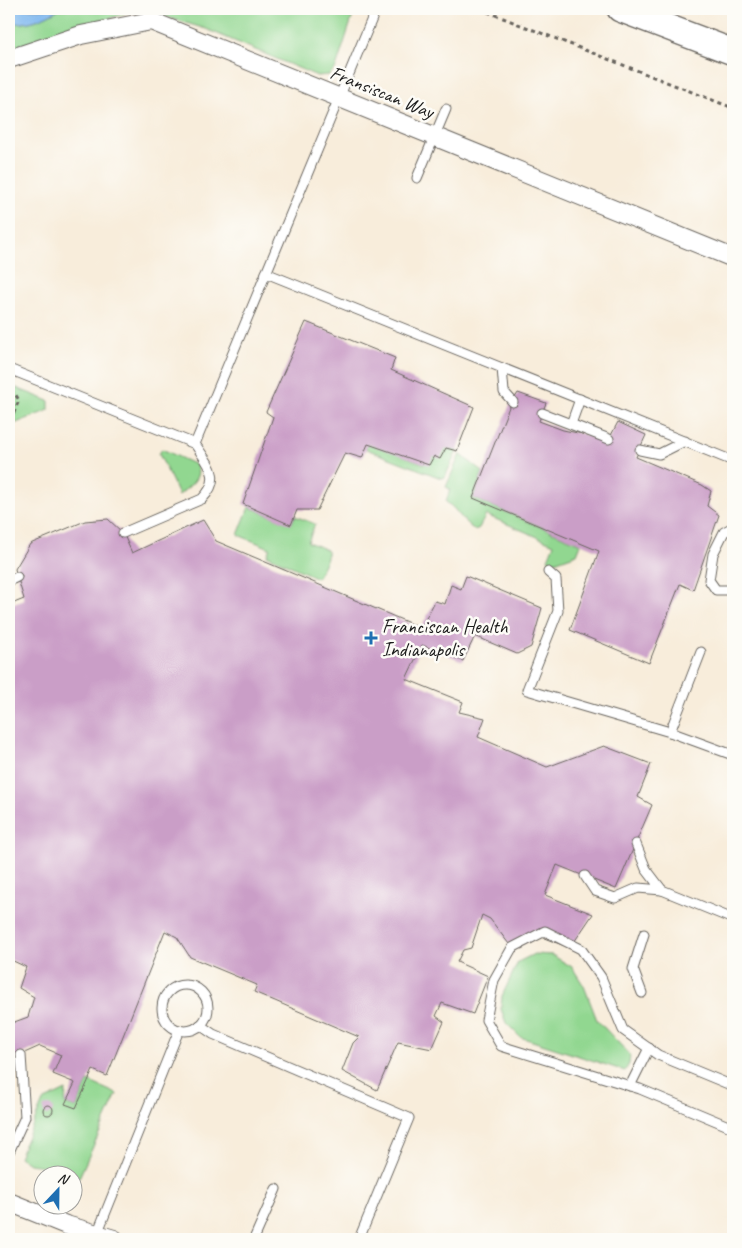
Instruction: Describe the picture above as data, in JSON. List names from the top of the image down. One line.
{"streets":{"street":["Fransiscan Way"]},"places":{"health":["Franciscan Health Indianapolis"]},"north":"top"}
